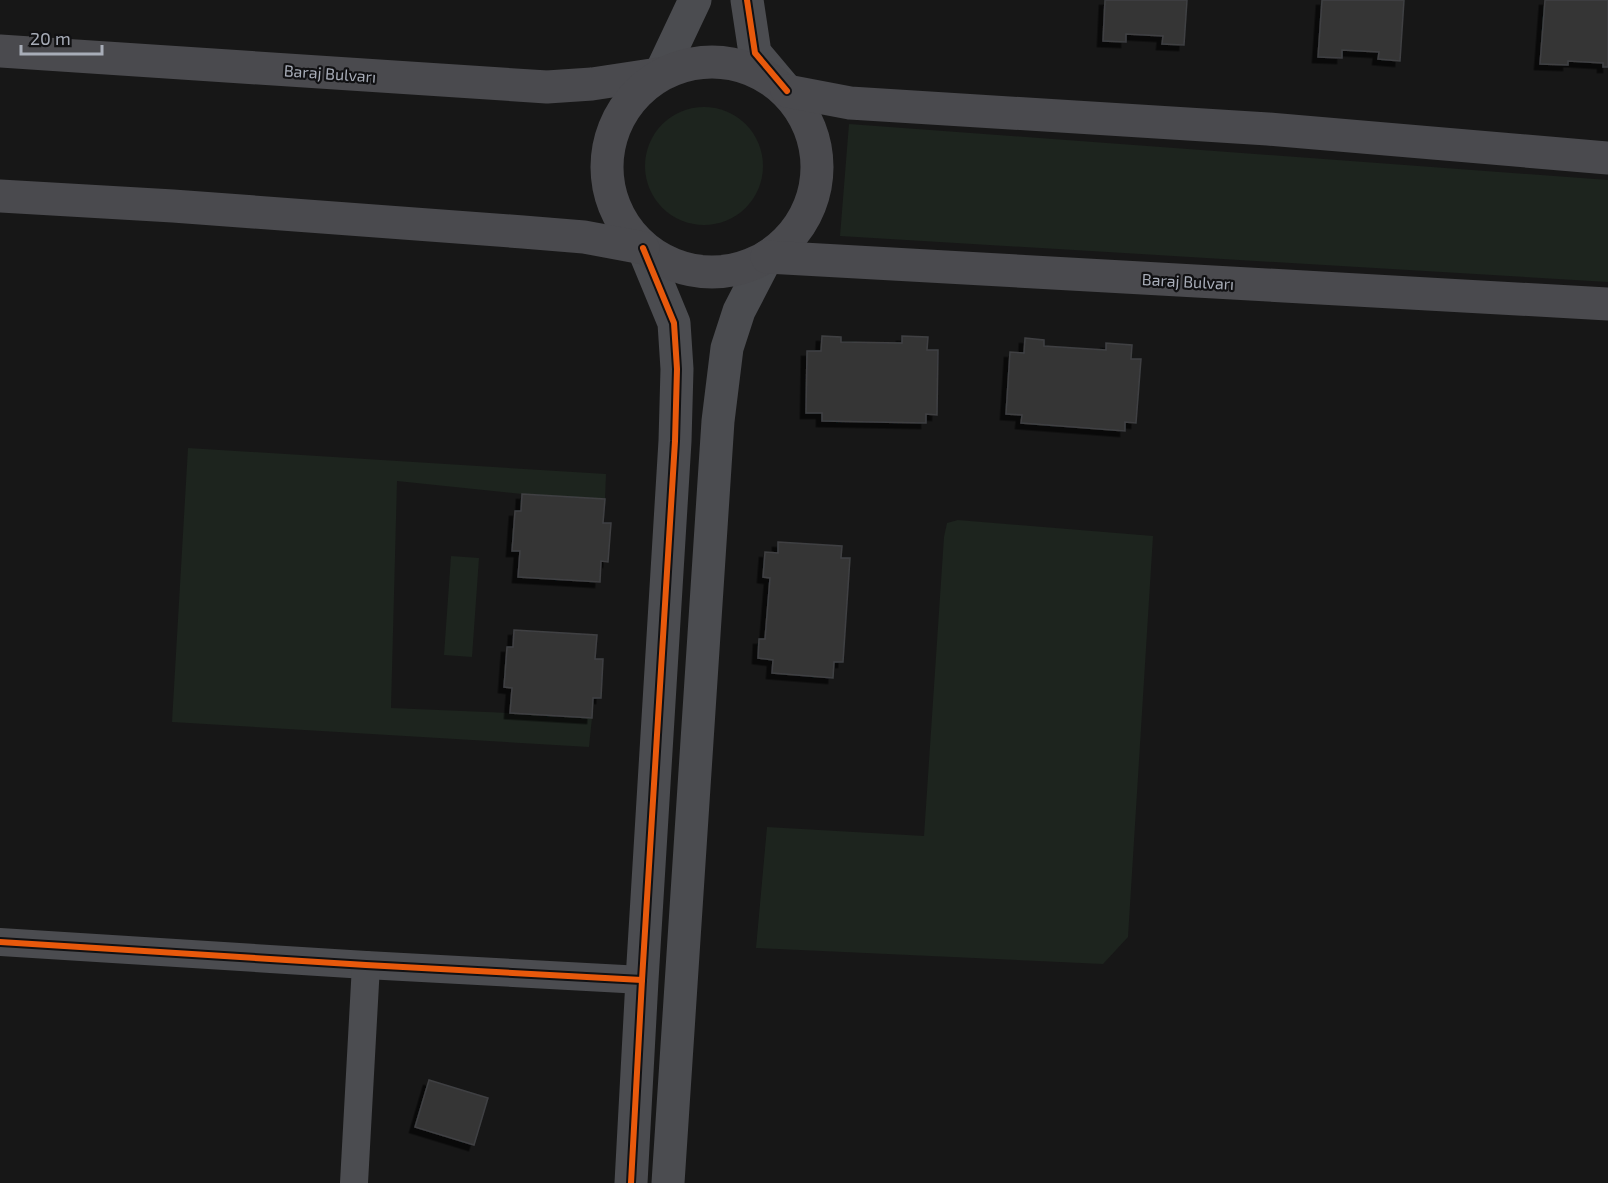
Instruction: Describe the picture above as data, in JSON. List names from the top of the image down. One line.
{"streets":{"main road":["Baraj Bulvarı"]},"scale_bar":"20 m"}
